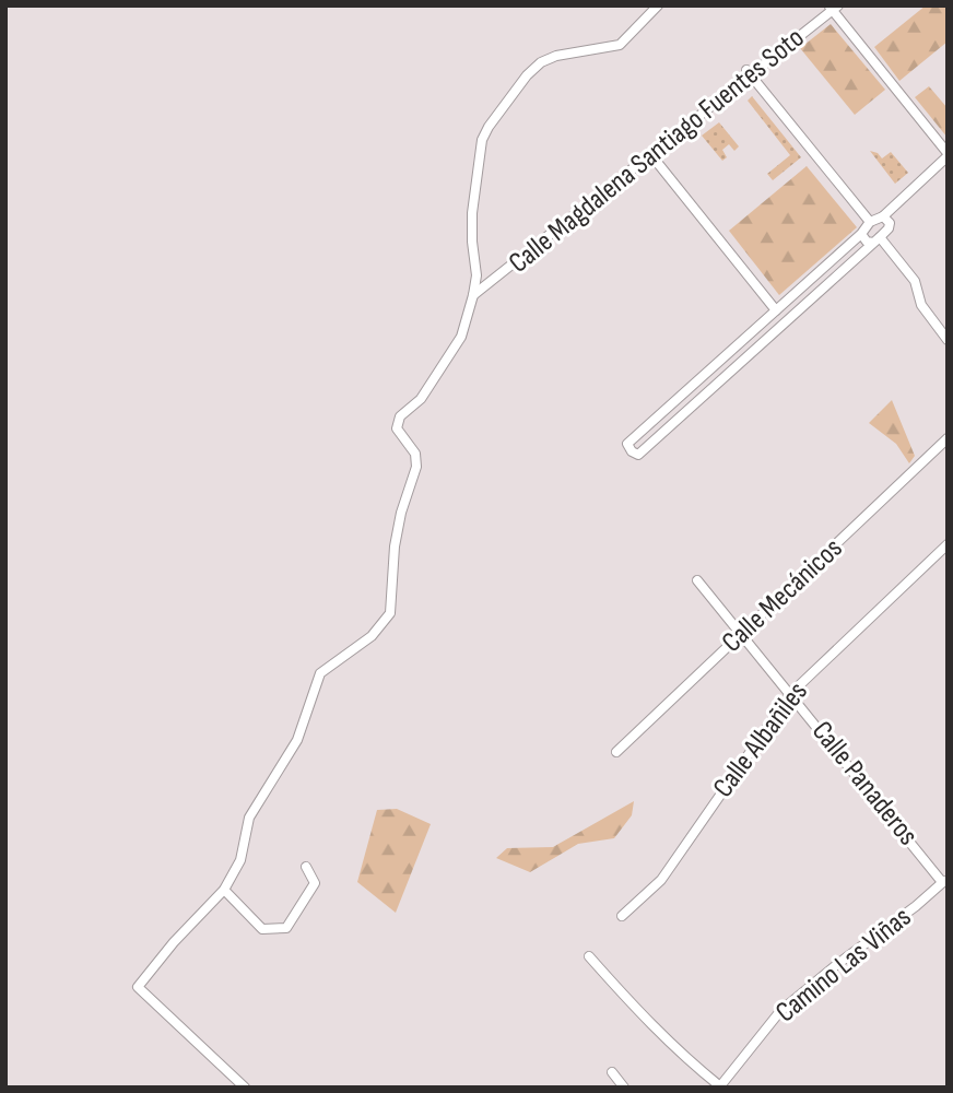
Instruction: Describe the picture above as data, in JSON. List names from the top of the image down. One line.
{"streets":{"street":["Calle Magdalena Santiago Fuentes Soto","Calle Mecánicos","Calle Albañiles","Calle Panaderos","Camino Las Viñas"]},"crossings":[["Calle Mecánicos","Calle Panaderos"],["Calle Albañiles","Calle Panaderos"],["Calle Panaderos","Camino Las Viñas"]]}
